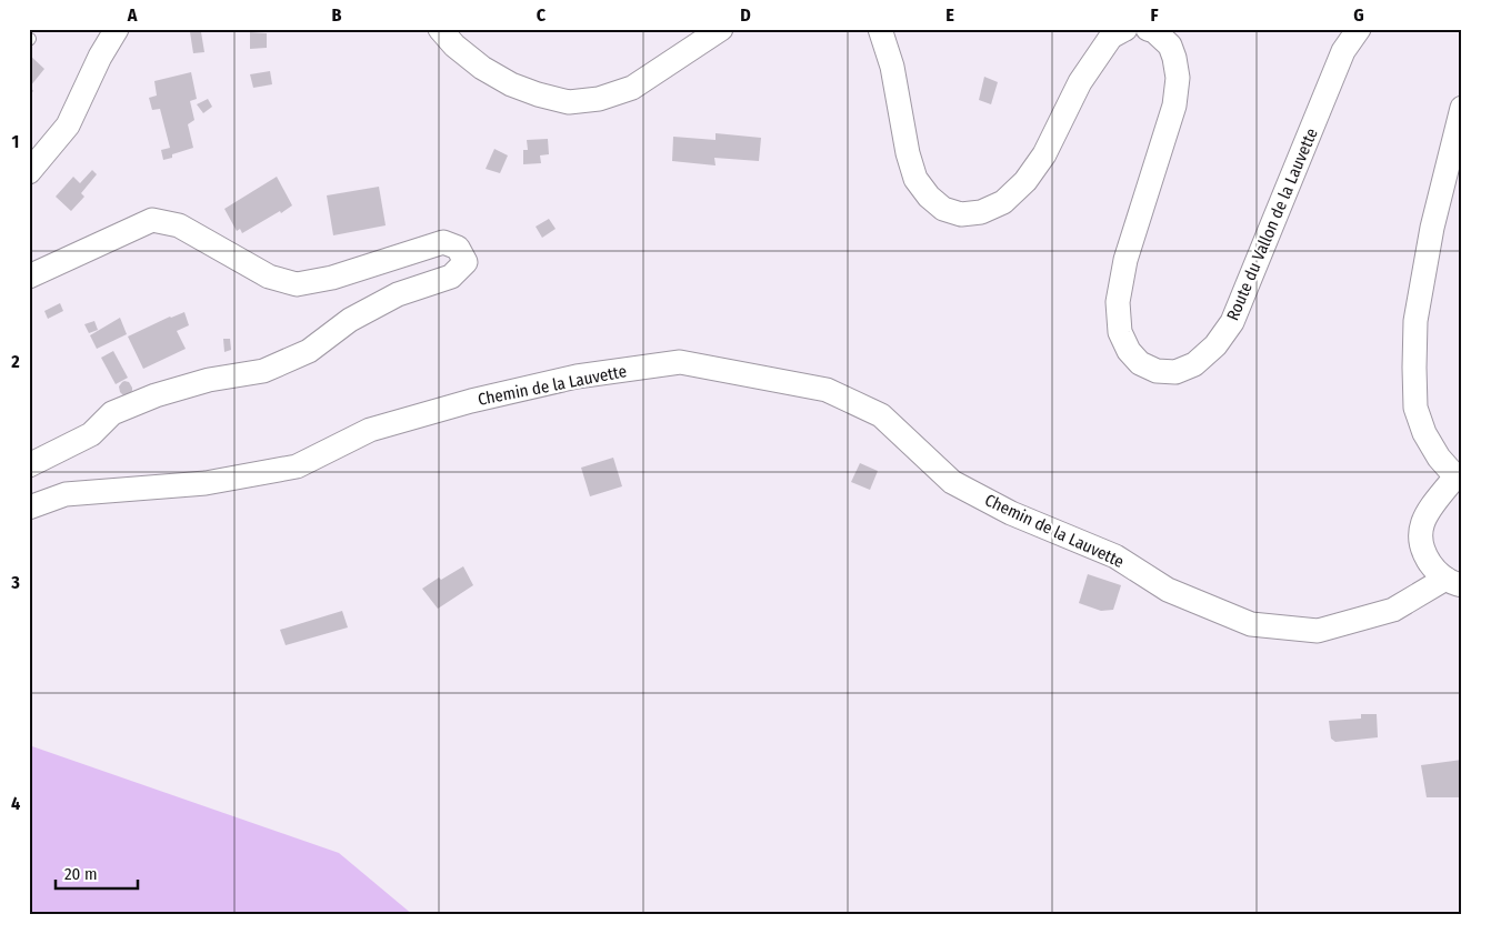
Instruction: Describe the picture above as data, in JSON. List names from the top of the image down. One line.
{"streets":{"street":["Route du Vallon de la Lauvette","Chemin de la Lauvette"]},"scale_bar":"20 m","grid":{"columns":["A","B","C","D","E","F","G"],"rows":["1","2","3","4"]}}
